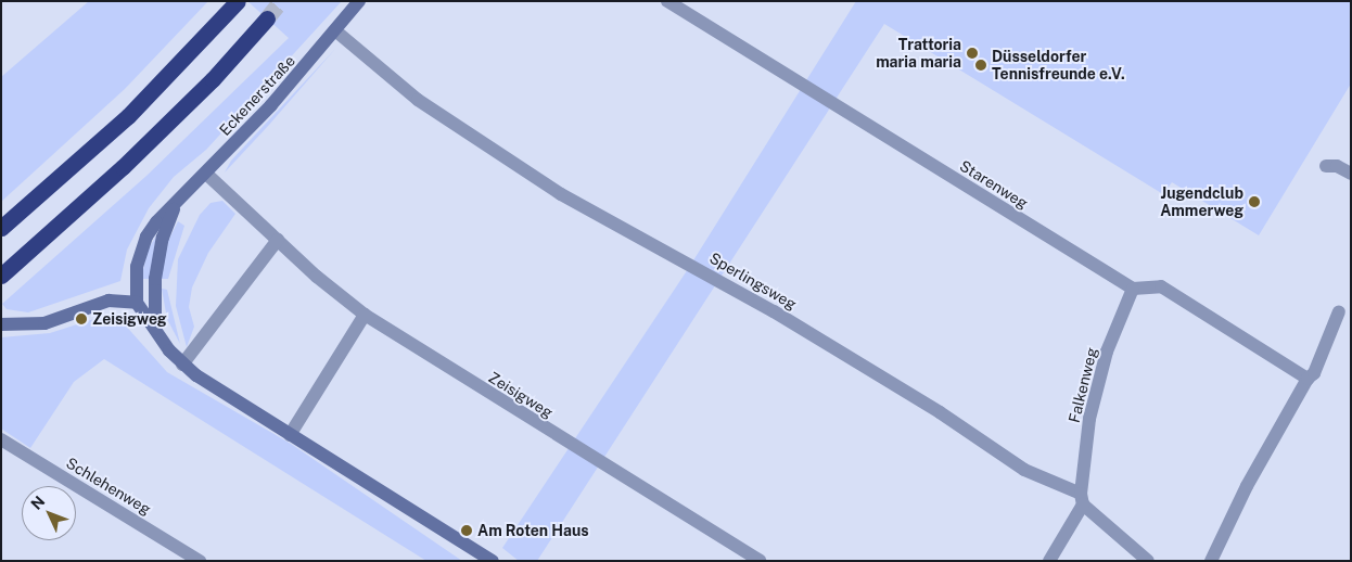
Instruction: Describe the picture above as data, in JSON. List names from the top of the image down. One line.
{"streets":{"street":["Eckenerstraße","Starenweg","Sperlingsweg","Falkenweg","Zeisigweg","Schlehenweg"]},"crossings":[["Eckenerstraße","Sperlingsweg"],["Eckenerstraße","Zeisigweg"],["Starenweg","Falkenweg"],["Sperlingsweg","Falkenweg"]],"places":["Trattoria maria maria","Düsseldorfer Tennisfreunde e.V.","Jugendclub Ammerweg","Zeisigweg","Am Roten Haus"],"north":"top left"}
